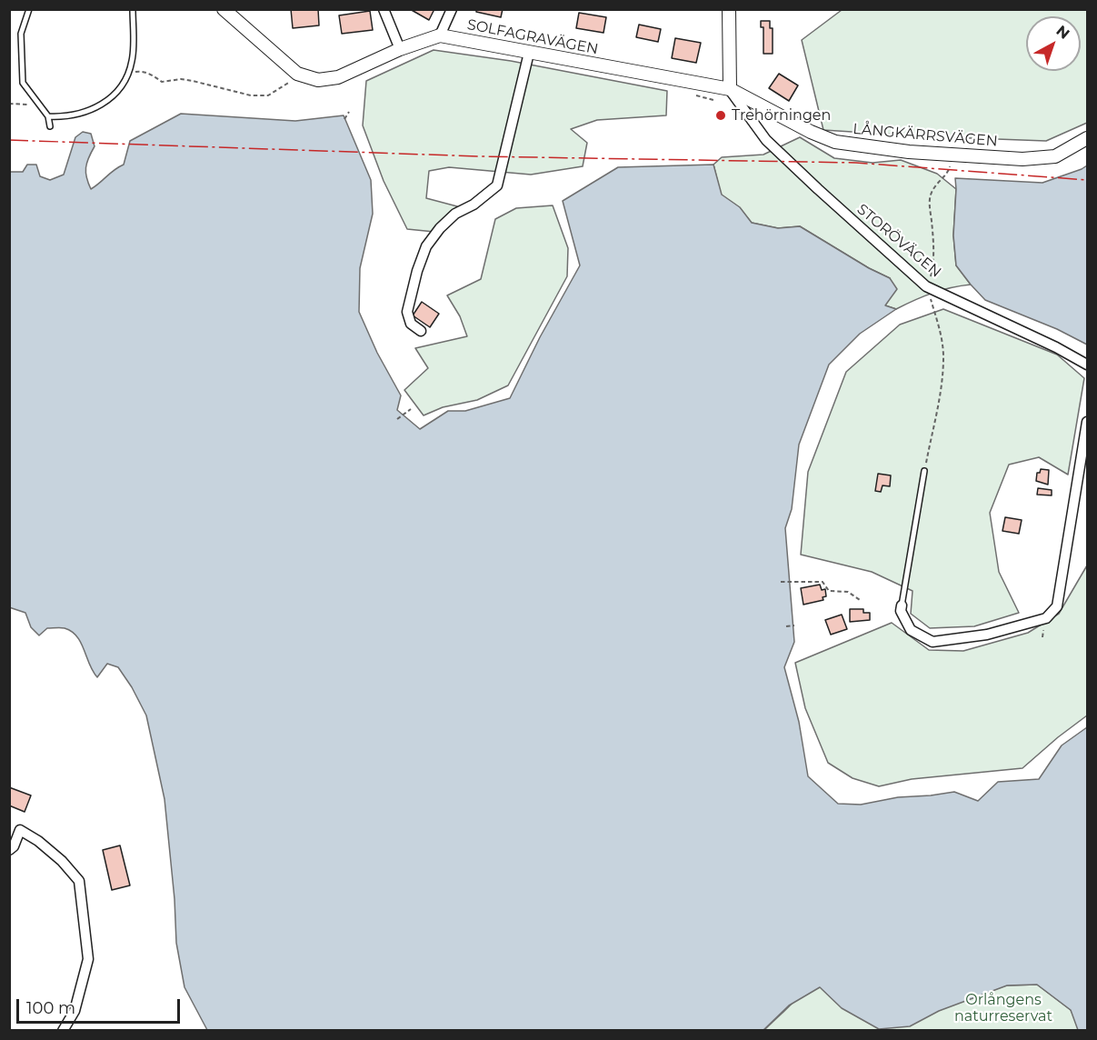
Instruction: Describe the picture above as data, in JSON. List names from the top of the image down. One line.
{"streets":{"street":["SOLFAGRAVÄGEN","LÅNGKÄRRSVÄGEN","STORÖVÄGEN"]},"crossings":[["SOLFAGRAVÄGEN","LÅNGKÄRRSVÄGEN"],["SOLFAGRAVÄGEN","STORÖVÄGEN"]],"parks":["Orlångens naturreservat"],"places":["Trehörningen"],"scale_bar":"100 m","north":"top right"}
